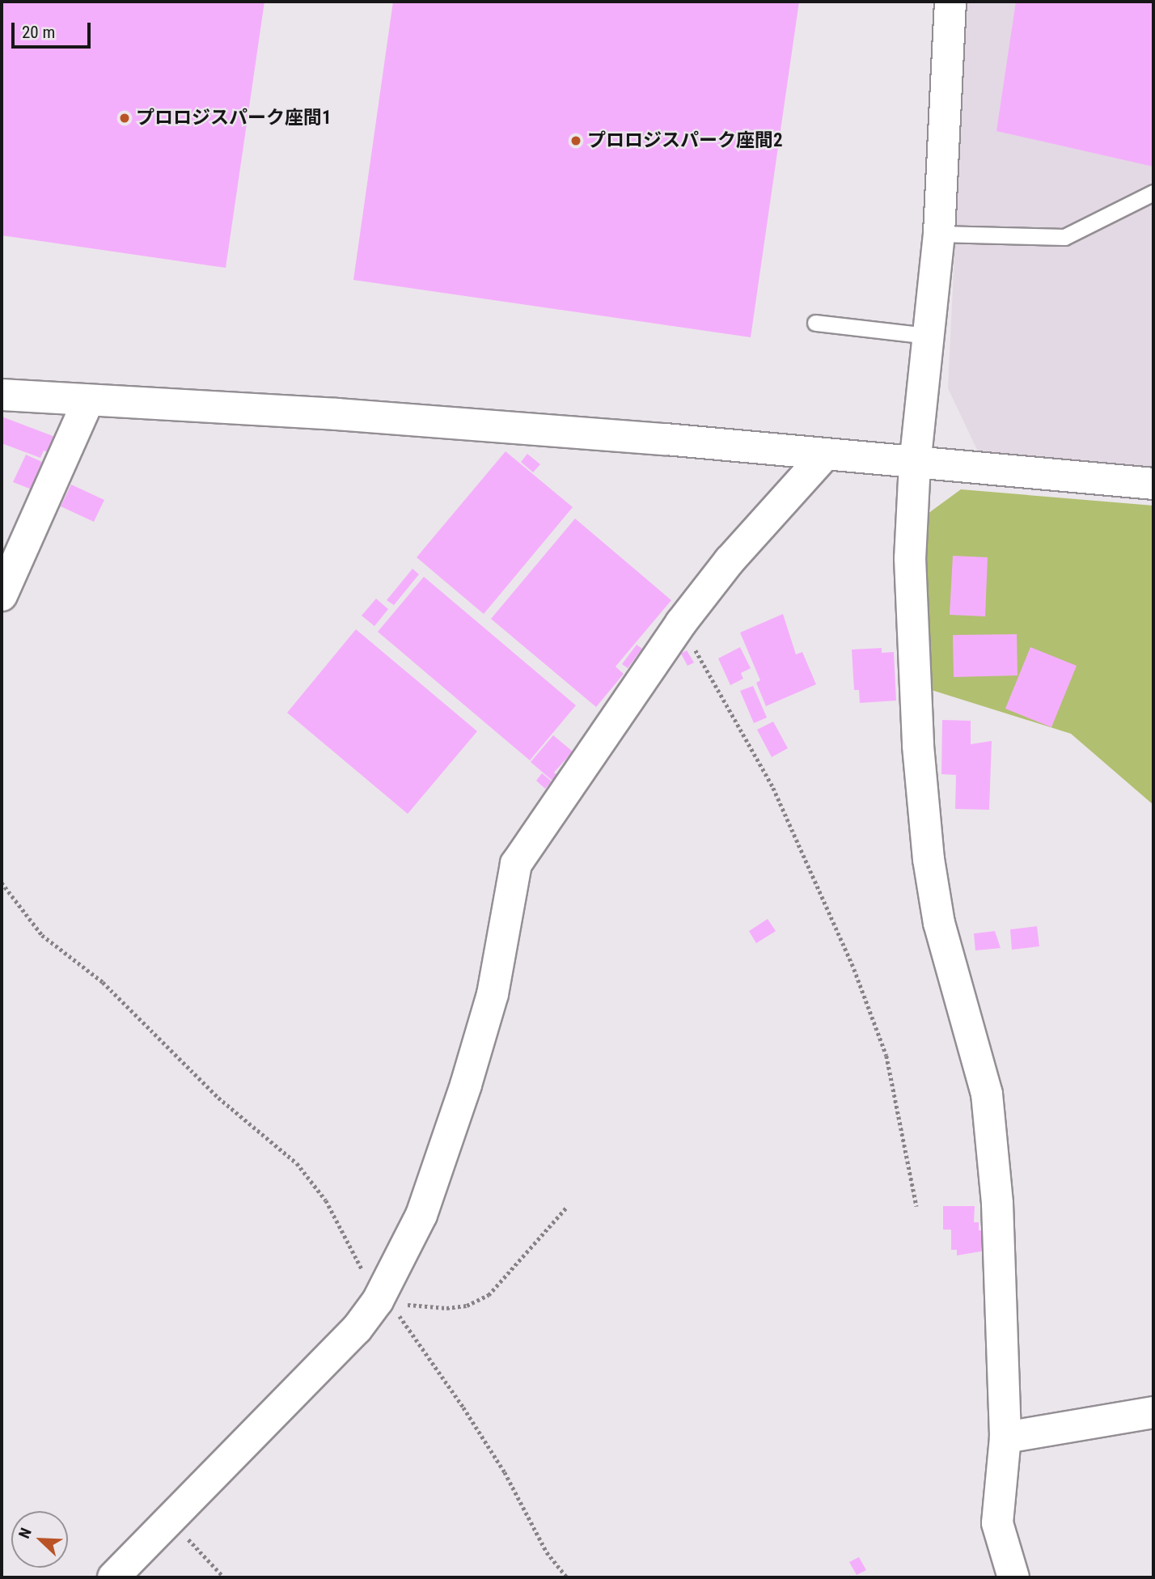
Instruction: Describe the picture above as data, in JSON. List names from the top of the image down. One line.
{"places":["プロロジスパーク座間1","プロロジスパーク座間2"],"scale_bar":"20 m","north":"top left"}
